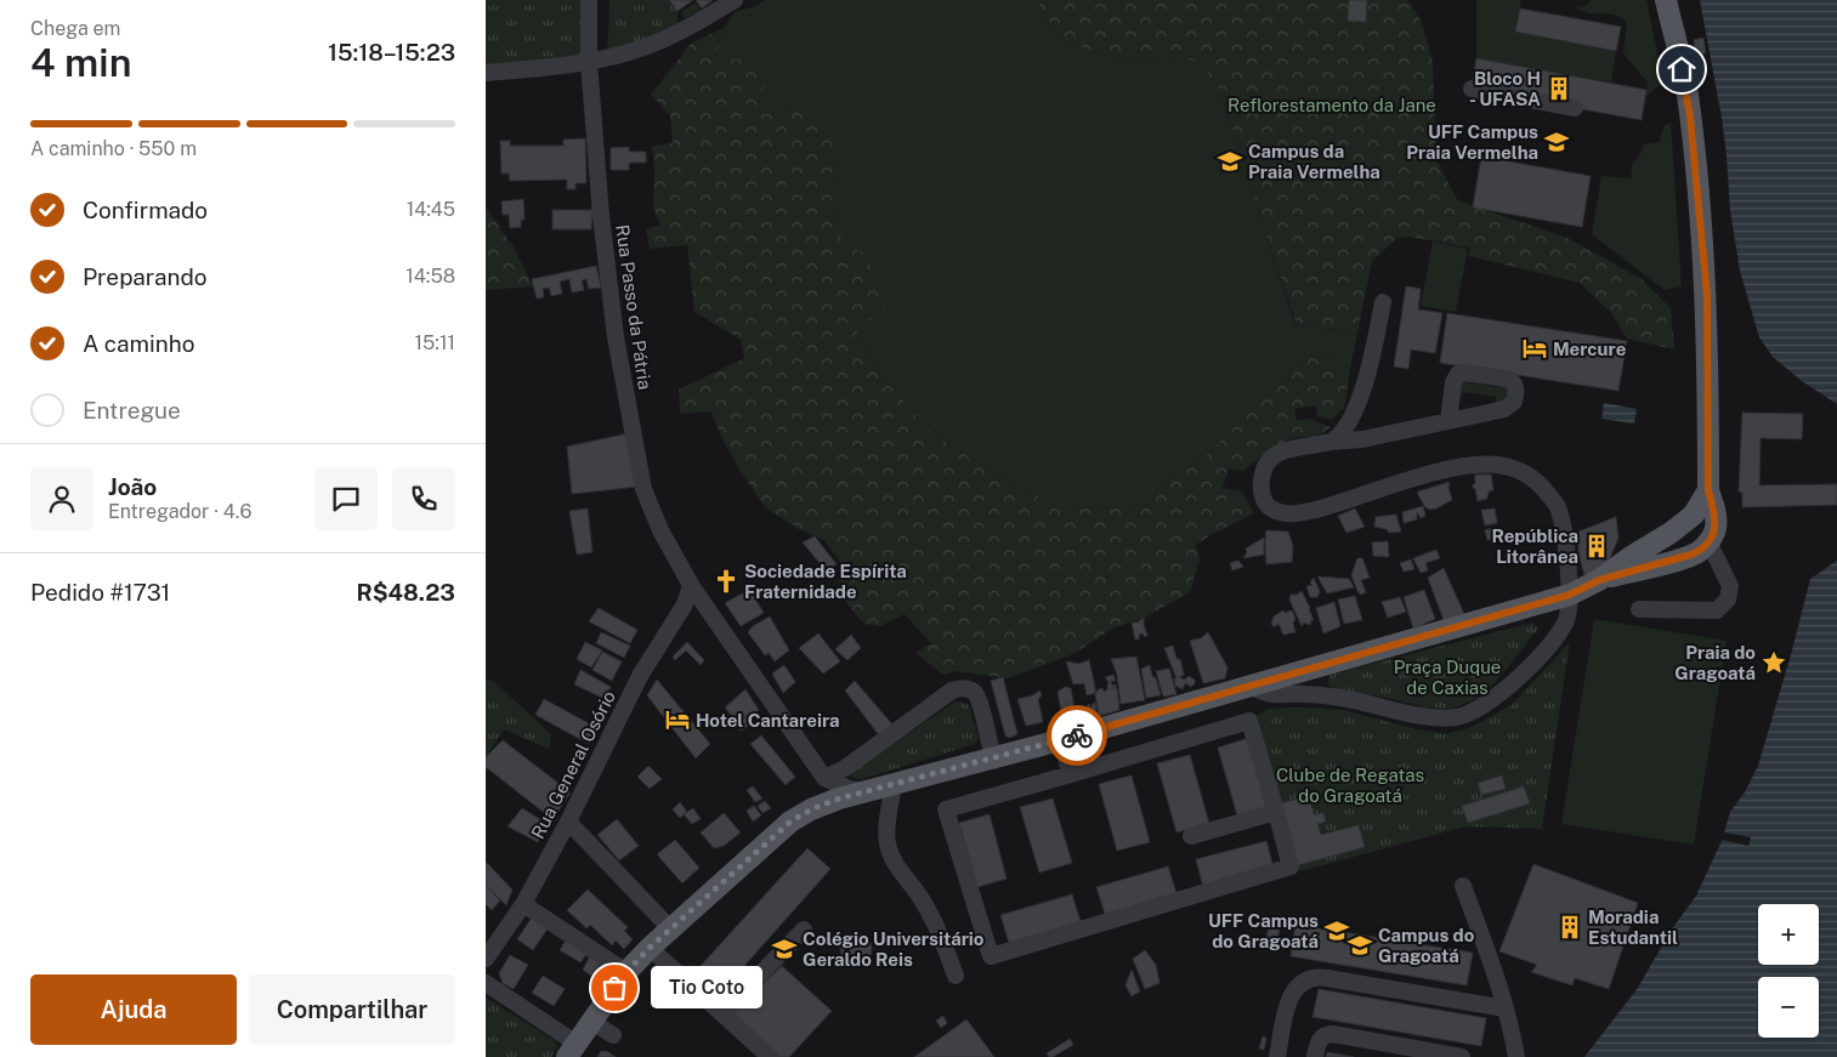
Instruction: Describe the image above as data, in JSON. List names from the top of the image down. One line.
{"streets":{"street":["Rua Passo da Pátria","Rua General Osório"]},"crossings":[["Rua Passo da Pátria","Rua General Osório"]],"parks":["Reflorestamento da Jane","Praça Duque de Caxias","Clube de Regatas do Gragoatá"],"places":{"building":["Bloco H - UFASA","República Litorânea","Moradia Estudantil"],"school or university":["UFF Campus Praia Vermelha","Campus da Praia Vermelha","UFF Campus do Gragoatá","Campus do Gragoatá","Colégio Universitário Geraldo Reis"],"hotel":["Mercure","Hotel Cantareira"],"church":["Sociedade Espírita Fraternidade"],"place":["Praia do Gragoatá"],"other":["Tio Coto"]},"page":{"heading":["4 min","Chega em","15:18–15:23"],"panel":["João","Entregador · 4.6","Pedido #1731","R$48.23"],"bar":"A caminho · 550 m","list":[["Confirmado","14:45"],["Preparando","14:58"],["A caminho","15:11"],"Entregue"],"map_buttons":["+","−"],"buttons":["Ajuda","Compartilhar"],"bubble":"Tio Coto"}}
